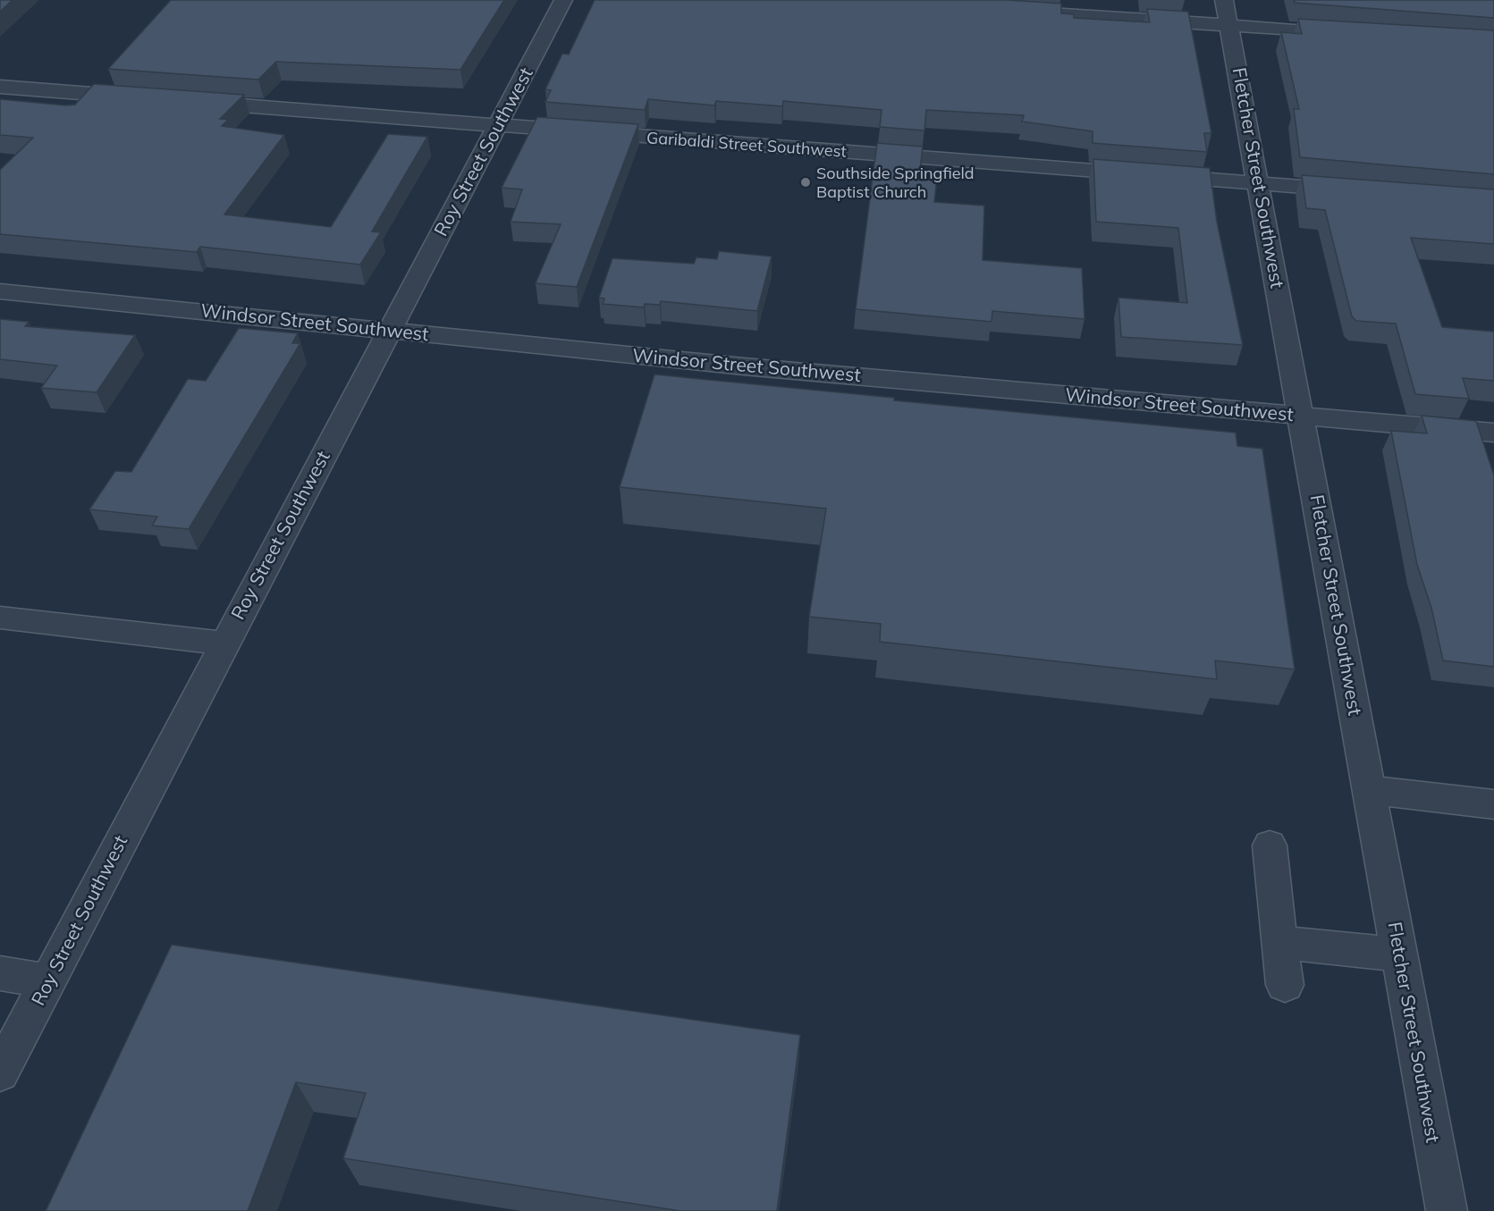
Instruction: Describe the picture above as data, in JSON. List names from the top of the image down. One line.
{"streets":{"street":["Garibaldi Street Southwest","Roy Street Southwest","Fletcher Street Southwest","Windsor Street Southwest"]},"crossings":[["Garibaldi Street Southwest","Roy Street Southwest"],["Garibaldi Street Southwest","Fletcher Street Southwest"],["Roy Street Southwest","Windsor Street Southwest"],["Fletcher Street Southwest","Windsor Street Southwest"]],"places":["Southside Springfield Baptist Church"]}
